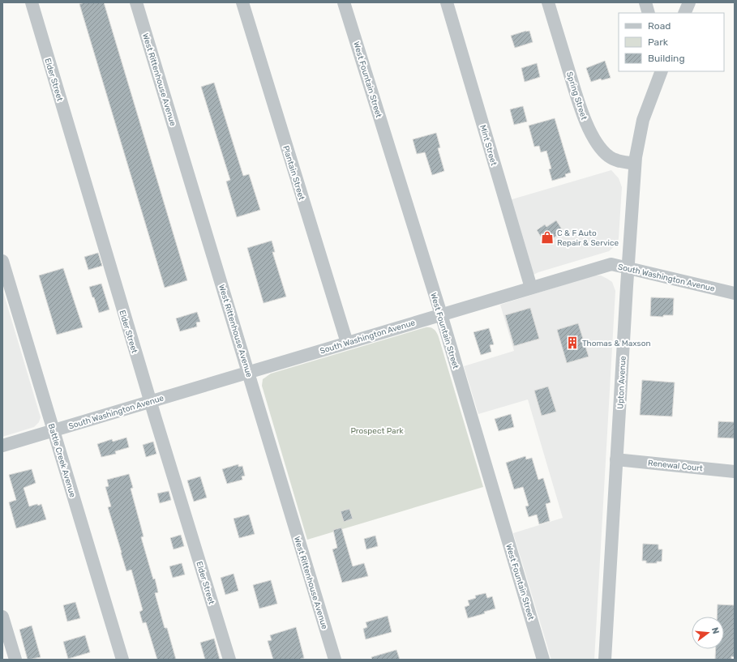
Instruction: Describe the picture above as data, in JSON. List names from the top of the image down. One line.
{"streets":{"street":["Elder Street","West Rittenhouse Avenue","West Fountain Street","Spring Street","Mint Street","Plantain Street","South Washington Avenue","Upton Avenue","Battle Creek Avenue","Renewal Court"]},"crossings":[["Elder Street","South Washington Avenue"],["West Rittenhouse Avenue","South Washington Avenue"],["West Fountain Street","South Washington Avenue"],["Spring Street","Upton Avenue"],["Mint Street","South Washington Avenue"],["Plantain Street","South Washington Avenue"],["South Washington Avenue","Upton Avenue"],["South Washington Avenue","Battle Creek Avenue"],["Upton Avenue","Renewal Court"]],"parks":["Prospect Park"],"places":{"shop":["C & F Auto Repair & Service"],"building":["Thomas & Maxson"]},"legend":["Road","Park","Building"],"north":"right"}
